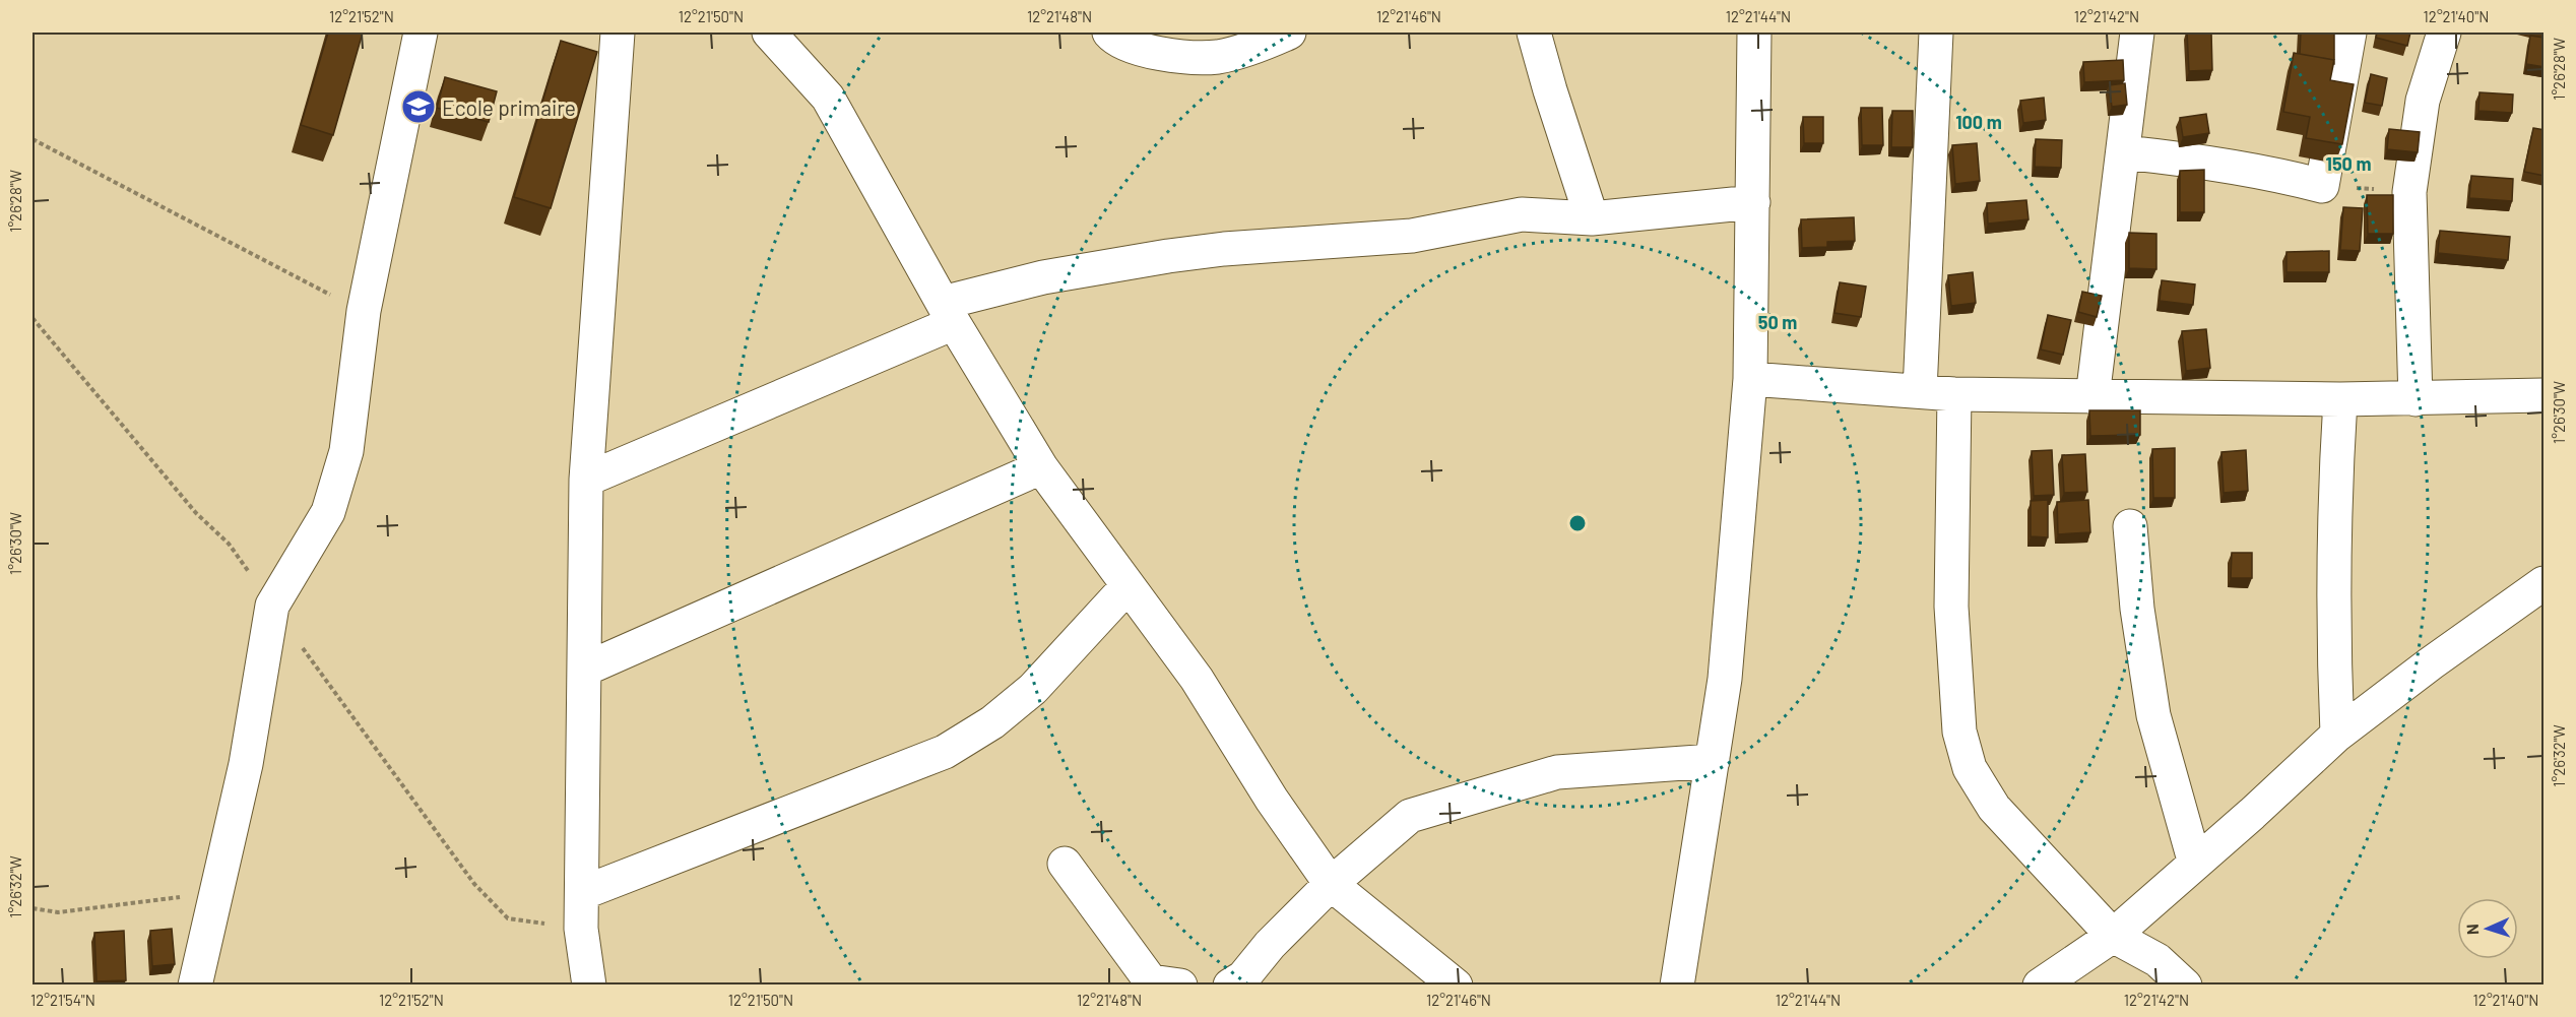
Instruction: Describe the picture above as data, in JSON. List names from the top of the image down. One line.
{"places":{"school or university":["Ecole primaire"]},"north":"left","coordinates":["12°21'52\"N","12°21'50\"N","12°21'48\"N","12°21'46\"N","12°21'44\"N","12°21'42\"N","12°21'40\"N","1°26'28\"W","1°26'30\"W","1°26'32\"W","12°21'54\"N"],"rings":["100 m","150 m","50 m"]}
